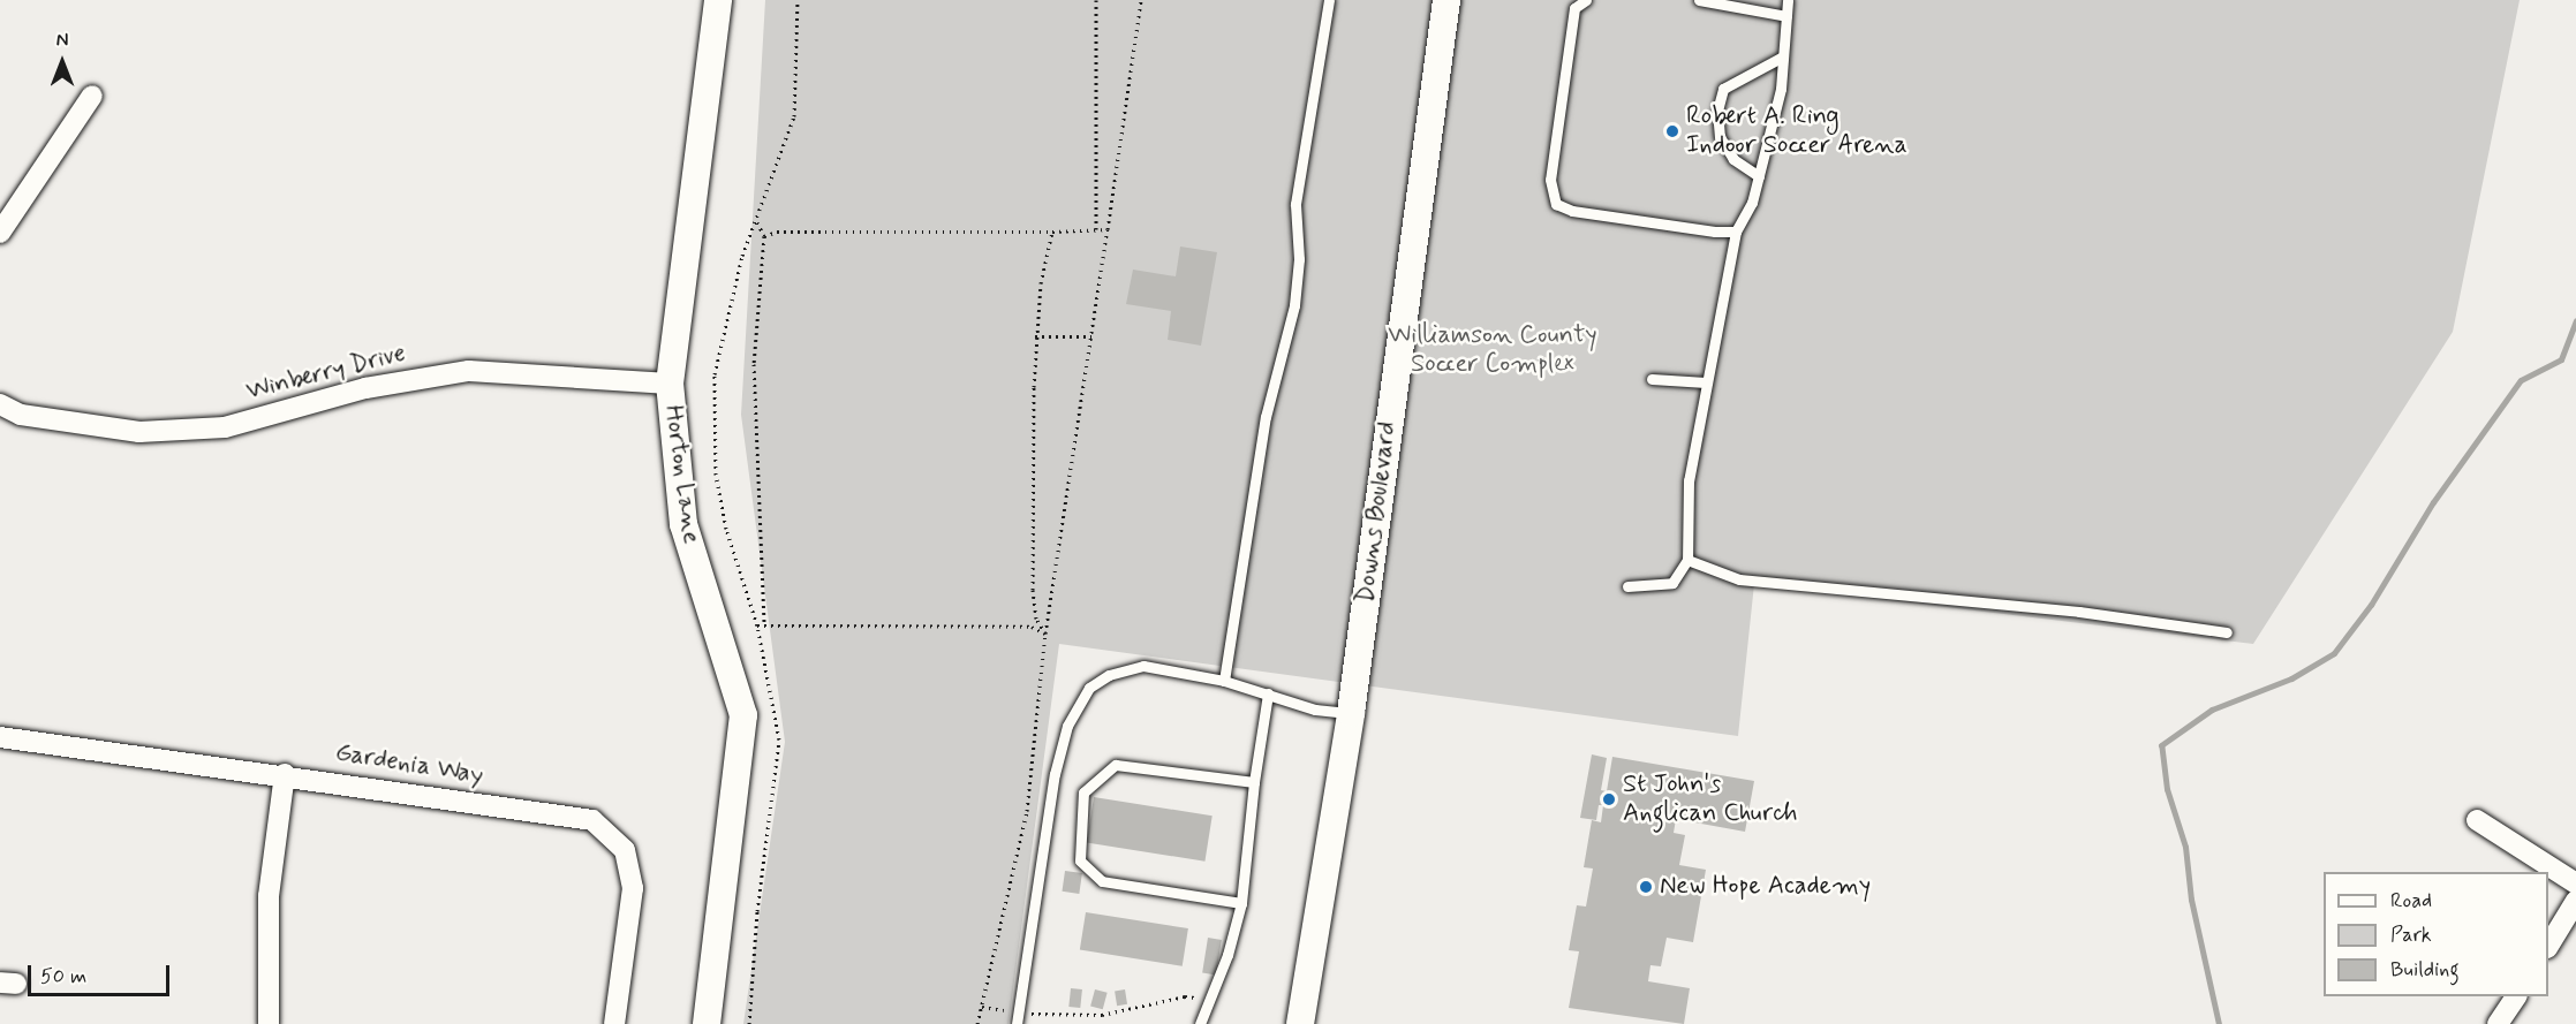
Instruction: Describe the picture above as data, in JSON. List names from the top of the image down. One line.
{"streets":{"street":["Winberry Drive","Horton Lane","Downs Boulevard","Gardenia Way"]},"crossings":[["Winberry Drive","Horton Lane"]],"parks":["Williamson County Soccer Complex"],"places":["Robert A. Ring Indoor Soccer Arena","St John's Anglican Church","New Hope Academy"],"legend":["Road","Park","Building"],"scale_bar":"50 m","north":"top"}
